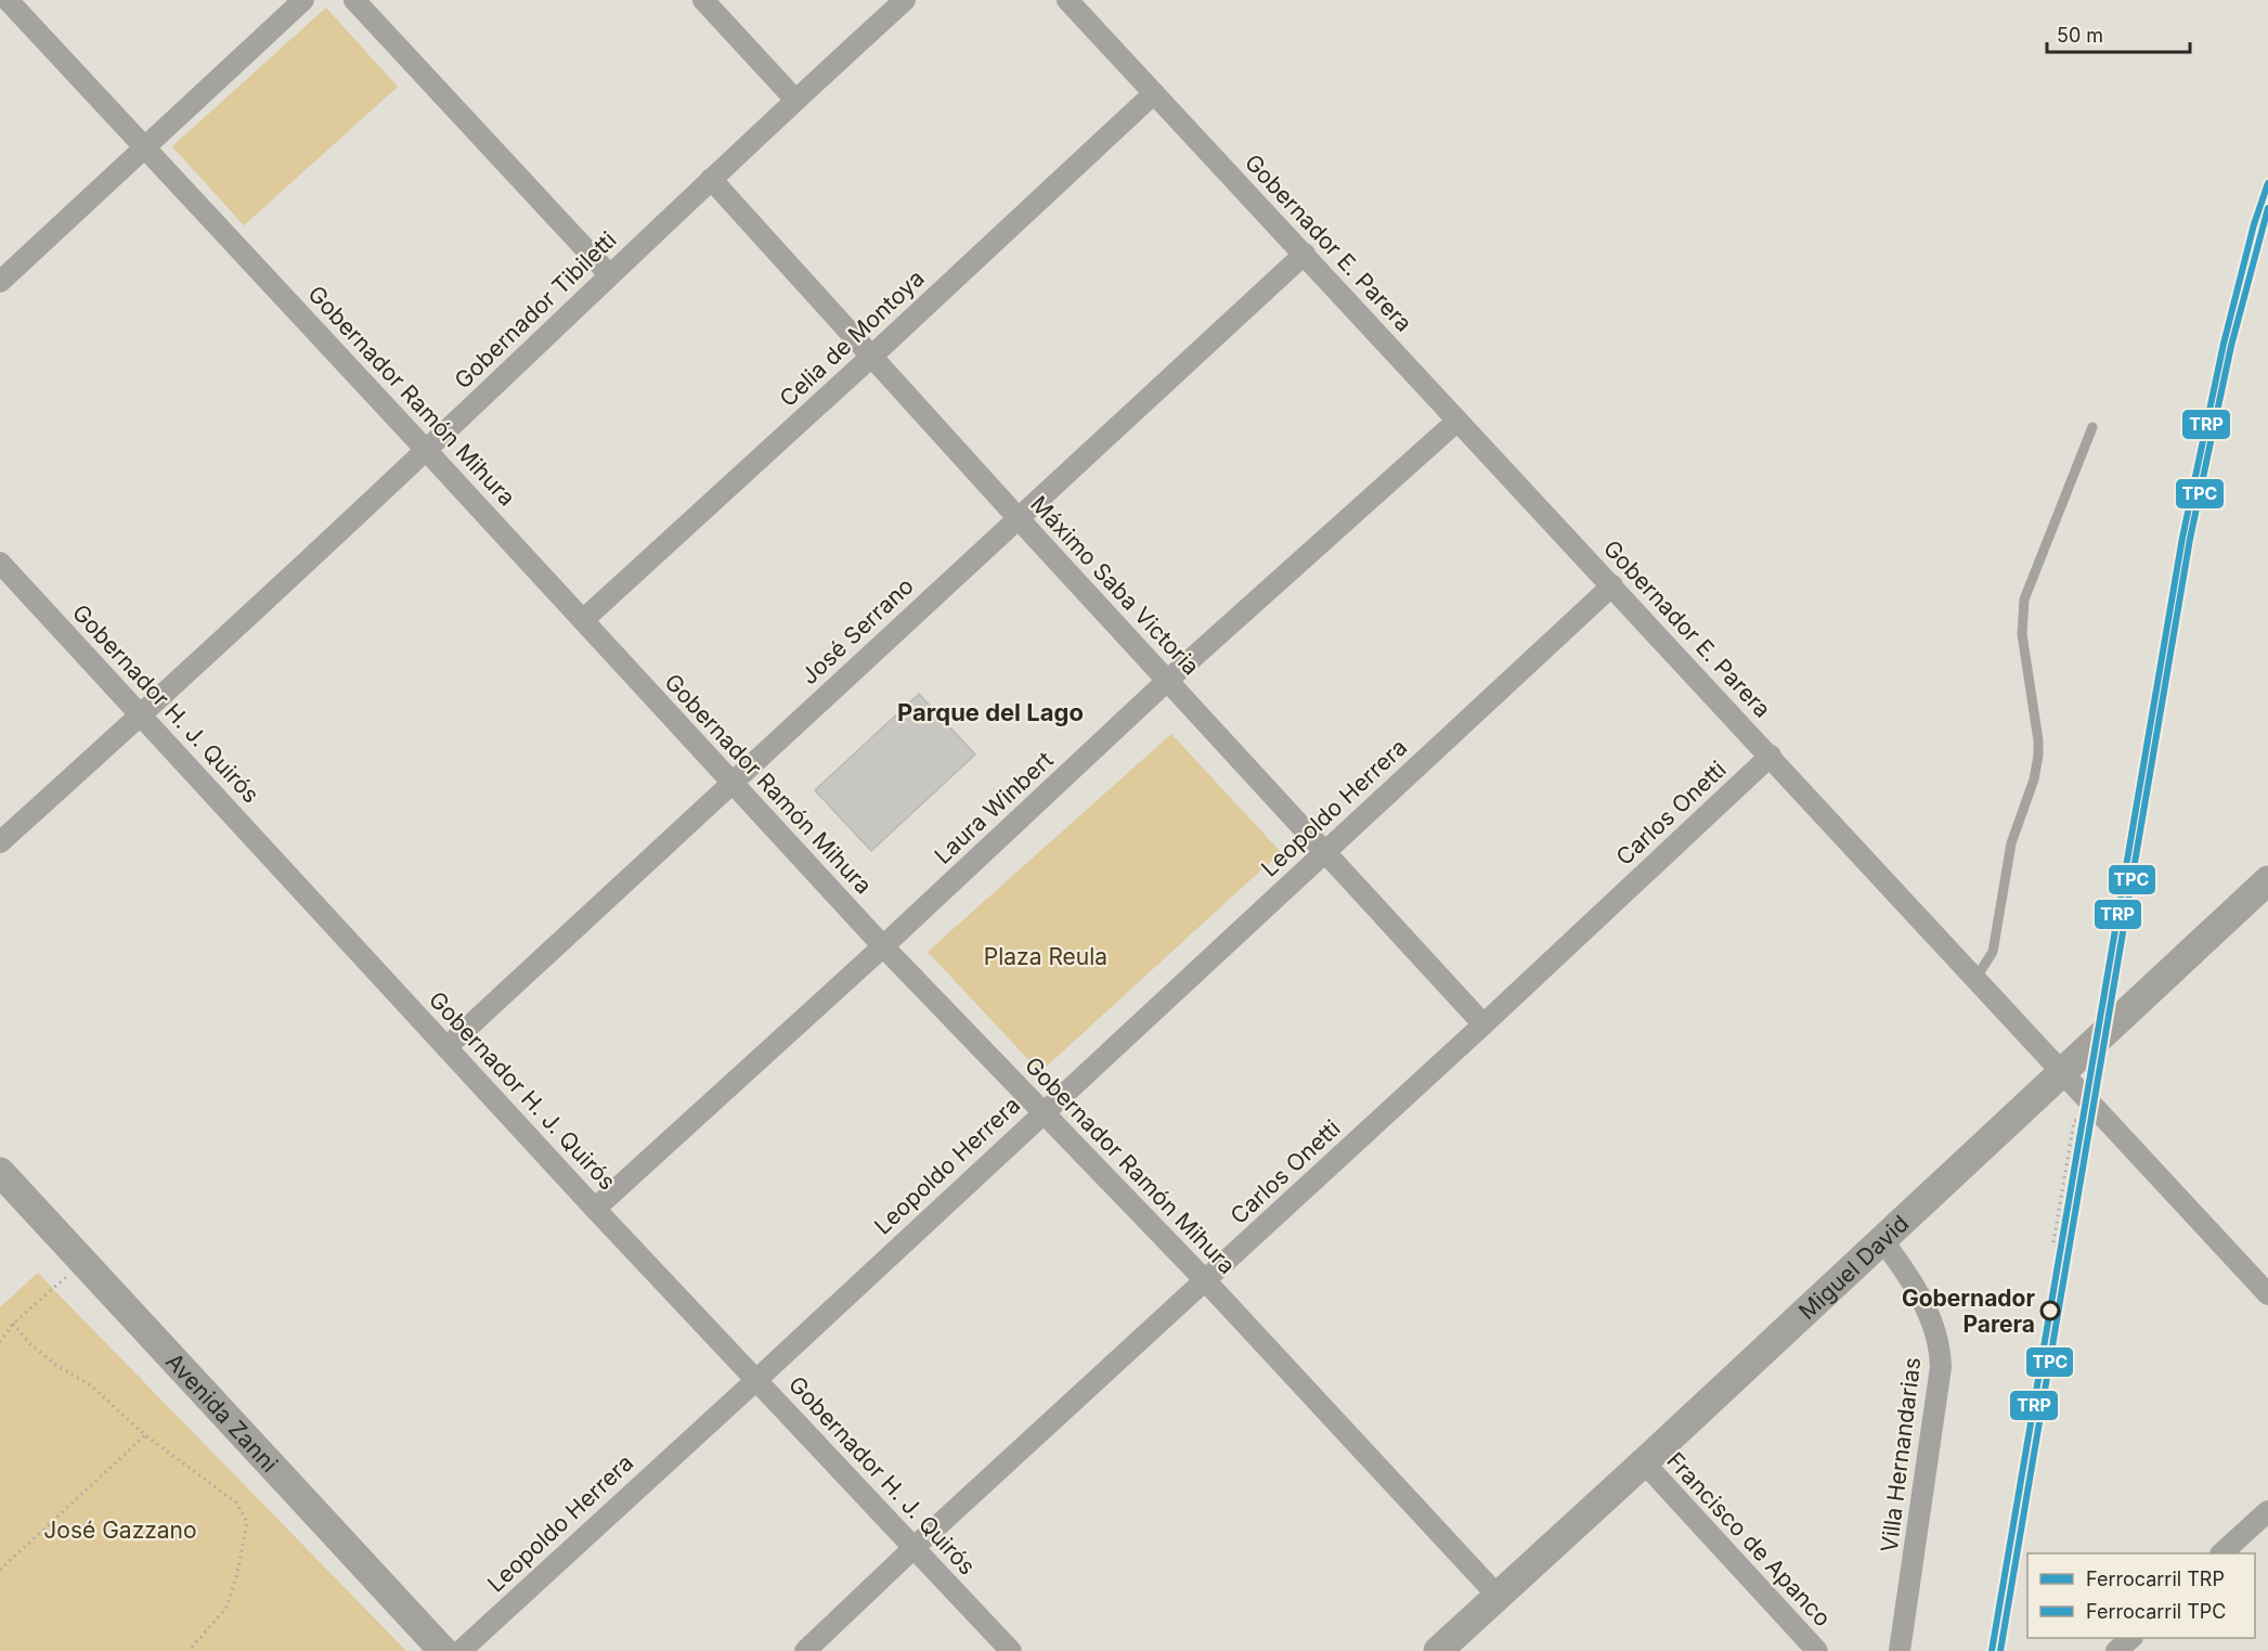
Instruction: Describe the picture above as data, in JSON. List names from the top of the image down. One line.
{"streets":{"street":["Gobernador E. Parera","Gobernador Tibiletti","Celia de Montoya","Gobernador Ramón Mihura","Máximo Saba Victoria","José Serrano","Gobernador H. J. Quirós","Laura Winbert","Leopoldo Herrera","Carlos Onetti","Miguel David","Avenida Zanni","Villa Hernandarias","Francisco de Apanco"]},"crossings":[["Gobernador E. Parera","Celia de Montoya"],["Gobernador E. Parera","José Serrano"],["Gobernador E. Parera","Laura Winbert"],["Gobernador E. Parera","Leopoldo Herrera"],["Gobernador E. Parera","Carlos Onetti"],["Gobernador E. Parera","Miguel David"],["Gobernador Tibiletti","Gobernador Ramón Mihura"],["Gobernador Tibiletti","Máximo Saba Victoria"],["Gobernador Tibiletti","Gobernador H. J. Quirós"],["Celia de Montoya","Gobernador Ramón Mihura"],["Celia de Montoya","Máximo Saba Victoria"],["Gobernador Ramón Mihura","José Serrano"],["Gobernador Ramón Mihura","Laura Winbert"],["Gobernador Ramón Mihura","Leopoldo Herrera"],["Gobernador Ramón Mihura","Carlos Onetti"],["Gobernador Ramón Mihura","Miguel David"],["Máximo Saba Victoria","José Serrano"],["Máximo Saba Victoria","Laura Winbert"],["Máximo Saba Victoria","Leopoldo Herrera"],["Máximo Saba Victoria","Carlos Onetti"],["José Serrano","Gobernador H. J. Quirós"],["Gobernador H. J. Quirós","Laura Winbert"],["Gobernador H. J. Quirós","Leopoldo Herrera"],["Gobernador H. J. Quirós","Carlos Onetti"],["Miguel David","Villa Hernandarias"],["Miguel David","Francisco de Apanco"]],"districts":["Parque del Lago"],"parks":["Plaza Reula","José Gazzano"],"places":["Gobernador Parera"],"lines":["rail line TRP","rail line TPC"],"legend":["Ferrocarril TRP","Ferrocarril TPC"],"scale_bar":"50 m"}
